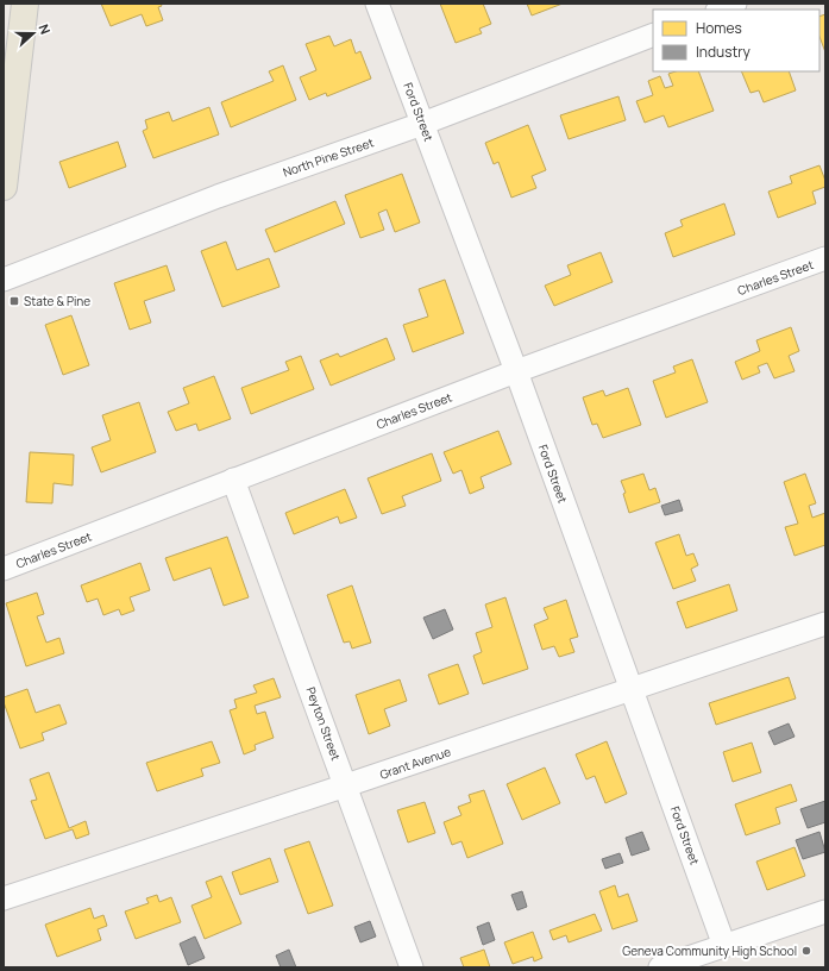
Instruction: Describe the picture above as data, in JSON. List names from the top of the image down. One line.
{"streets":{"street":["Ford Street","North Pine Street","Charles Street","Peyton Street","Grant Avenue"]},"crossings":[["Ford Street","North Pine Street"],["Ford Street","Charles Street"],["Ford Street","Grant Avenue"],["Charles Street","Peyton Street"],["Peyton Street","Grant Avenue"]],"places":{"transit":["State & Pine"],"other":["Geneva Community High School"]},"legend":["Homes","Industry"],"north":"right"}
